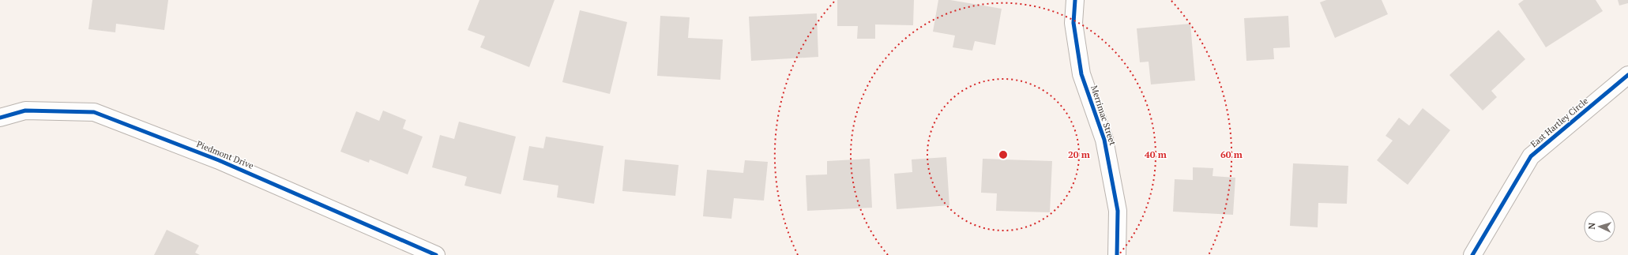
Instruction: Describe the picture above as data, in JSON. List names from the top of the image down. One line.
{"streets":{"street":["Merrimac Street","East Hartley Circle","Piedmont Drive"]},"north":"left","rings":["20 m","40 m","60 m"]}
